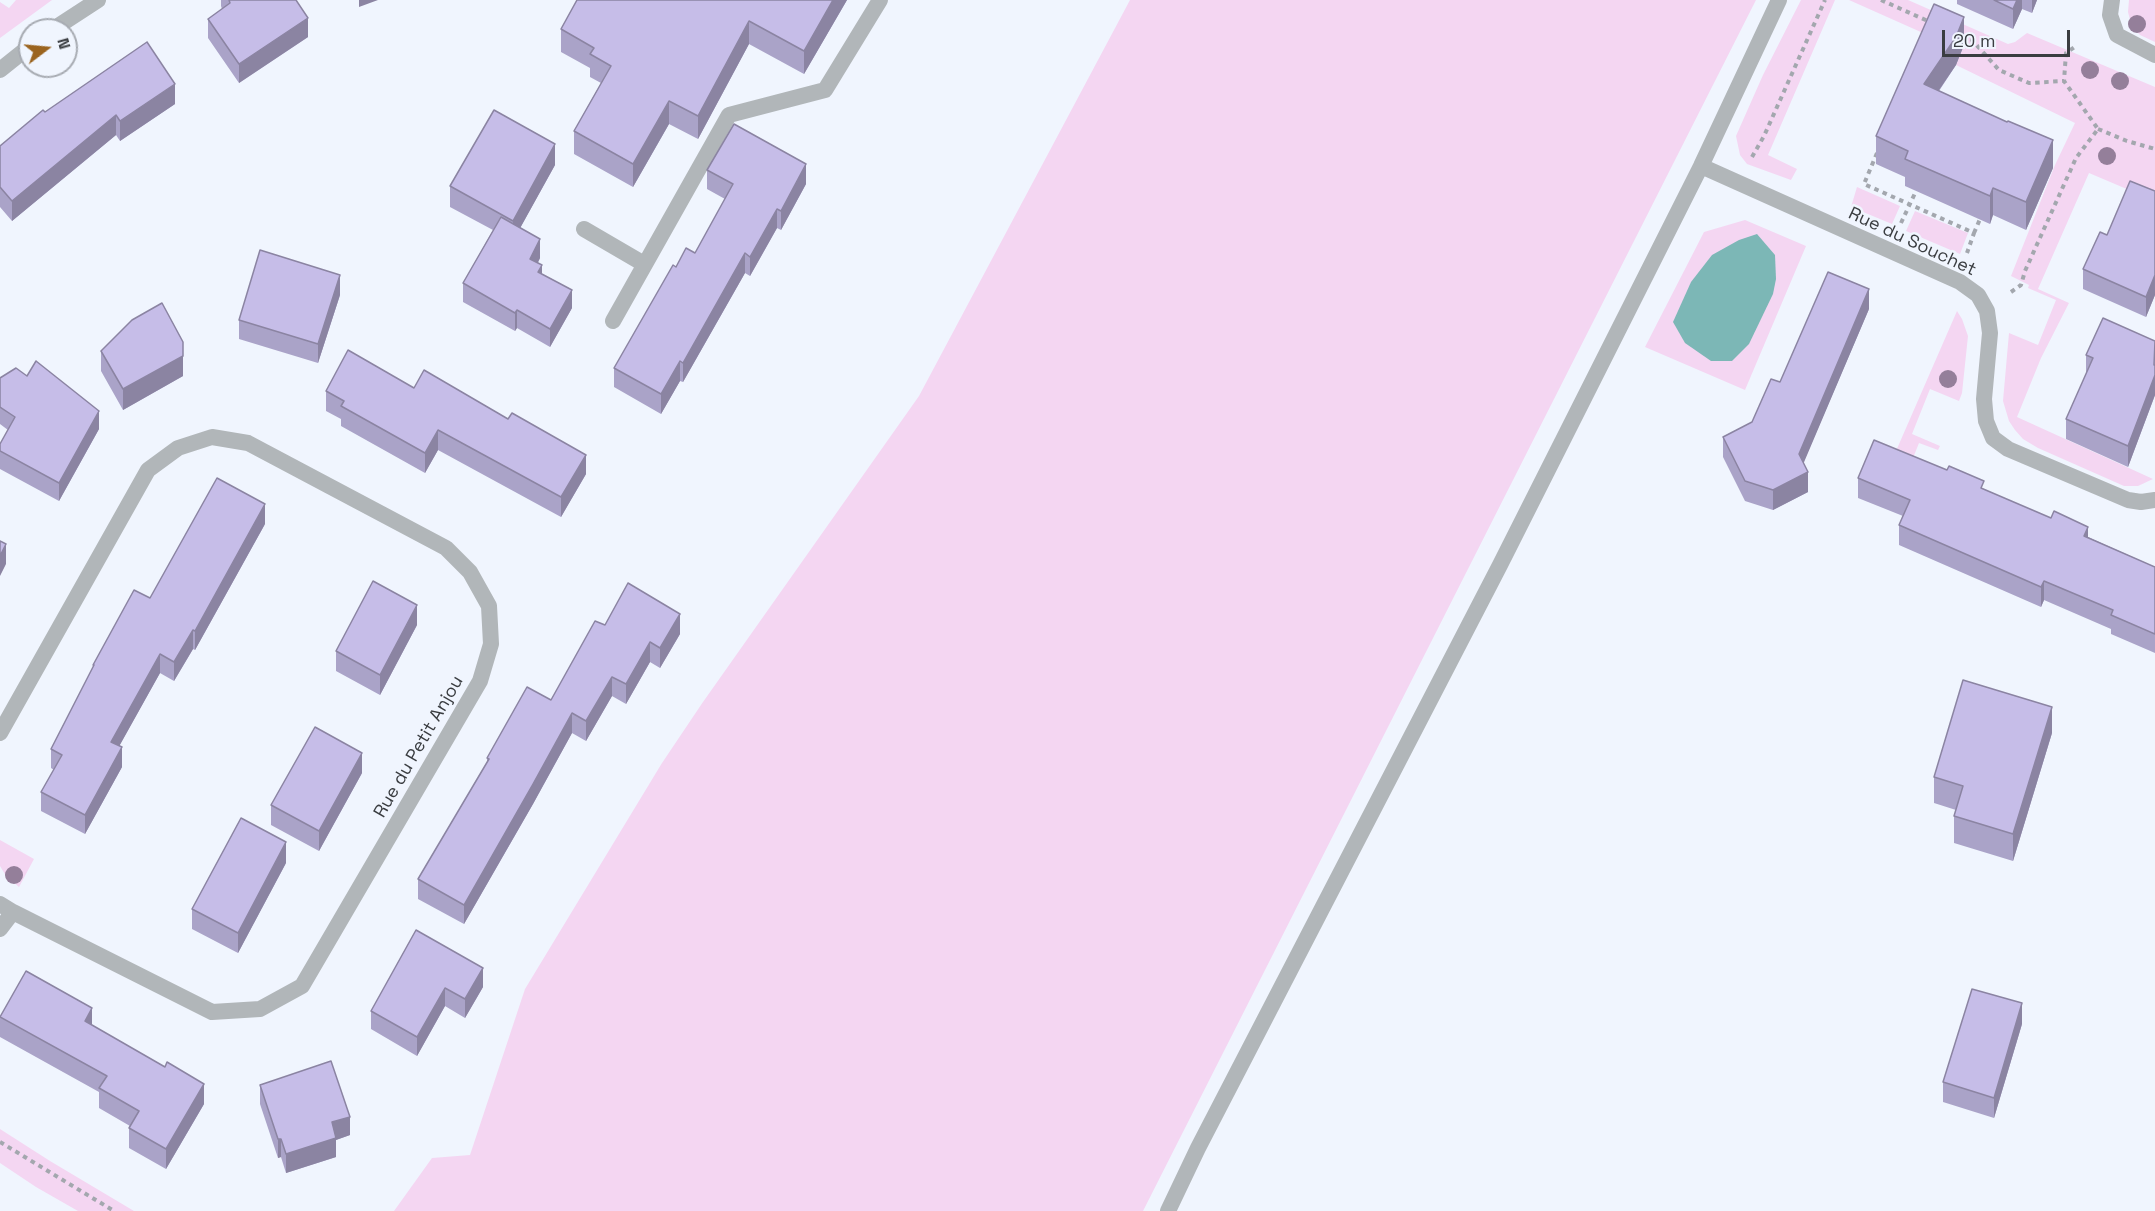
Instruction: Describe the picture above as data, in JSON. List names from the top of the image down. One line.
{"streets":{"street":["Rue du Souchet","Rue du Petit Anjou"]},"scale_bar":"20 m","north":"right"}
